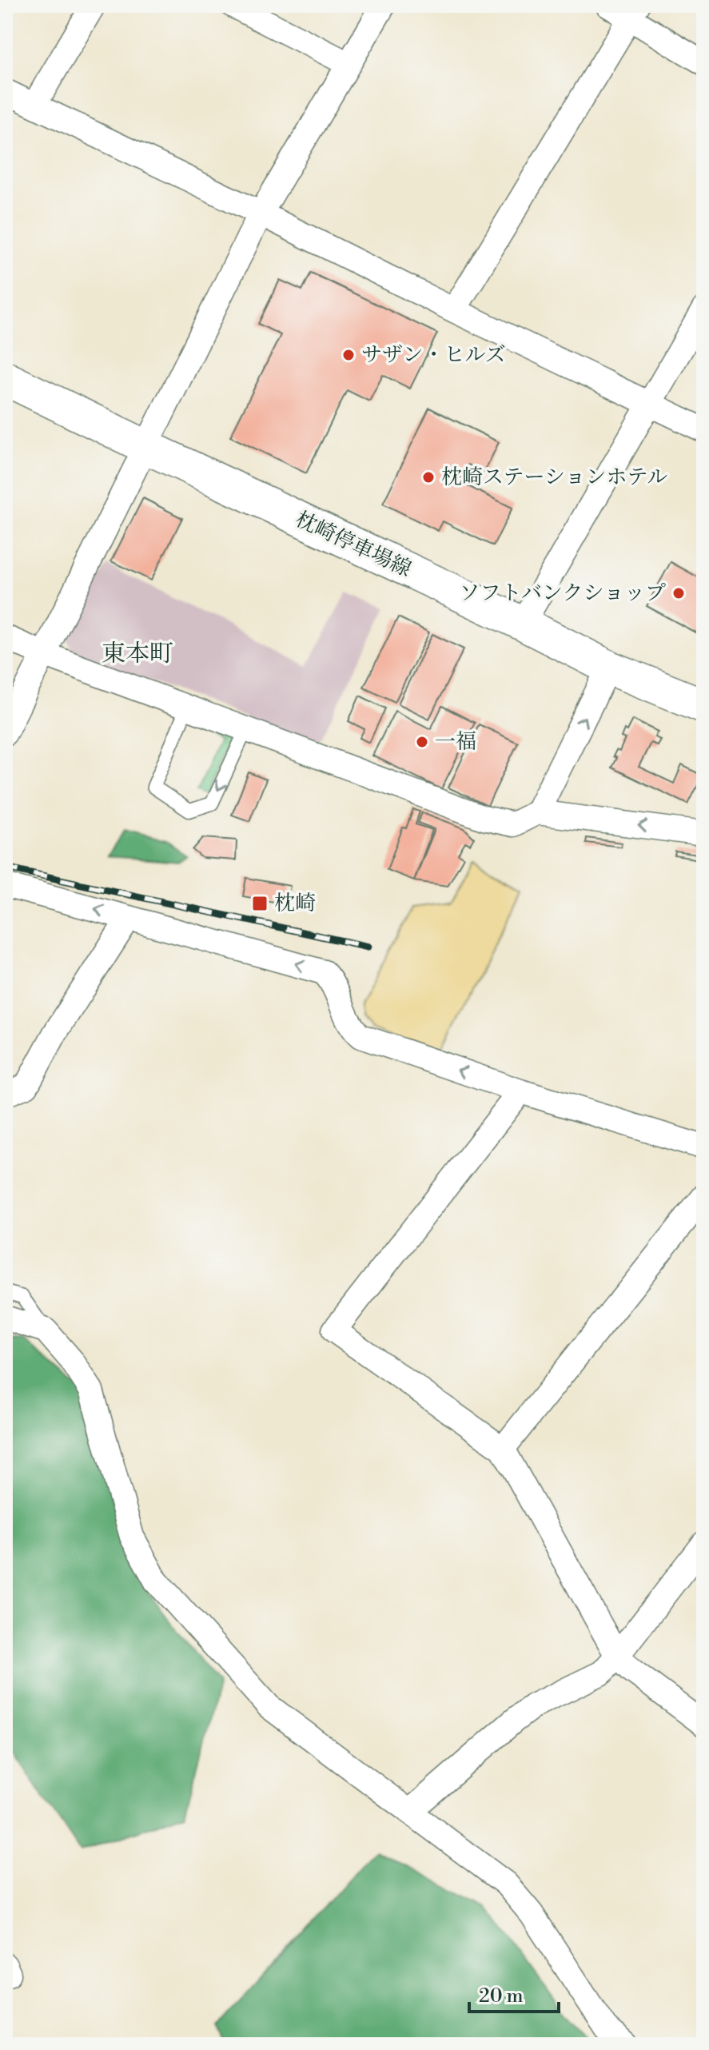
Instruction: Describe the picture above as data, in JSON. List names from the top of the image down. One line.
{"streets":{"main road":["枕崎停車場線"]},"districts":["東本町"],"places":{"other":["サザン・ヒルズ","枕崎ステーションホテル","ソフトバンクショップ","一福"],"transit":["枕崎"]},"scale_bar":"20 m"}
